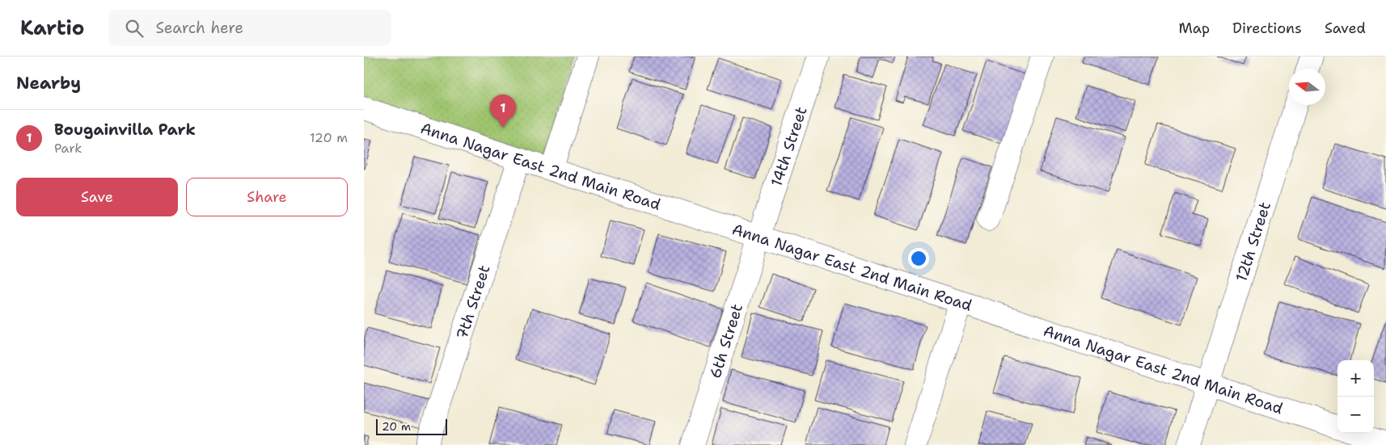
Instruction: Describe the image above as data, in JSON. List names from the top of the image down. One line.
{"streets":{"street":["14th Street","Anna Nagar East 2nd Main Road","12th Street","7th Street","6th Street"]},"crossings":[["14th Street","Anna Nagar East 2nd Main Road"],["14th Street","6th Street"],["Anna Nagar East 2nd Main Road","12th Street"],["Anna Nagar East 2nd Main Road","7th Street"],["Anna Nagar East 2nd Main Road","6th Street"]],"scale_bar":"20 m","north":"left","page":{"header":"Kartio","search":"Search here","nav":["Map","Directions","Saved"],"heading":"Nearby","pins":"1","list":[{"mark":"1","name":"Bougainvilla Park","note":"Park","value":"120 m"}],"buttons":["Save","Share"],"map_buttons":["+","−"],"scale":"20 m"}}
